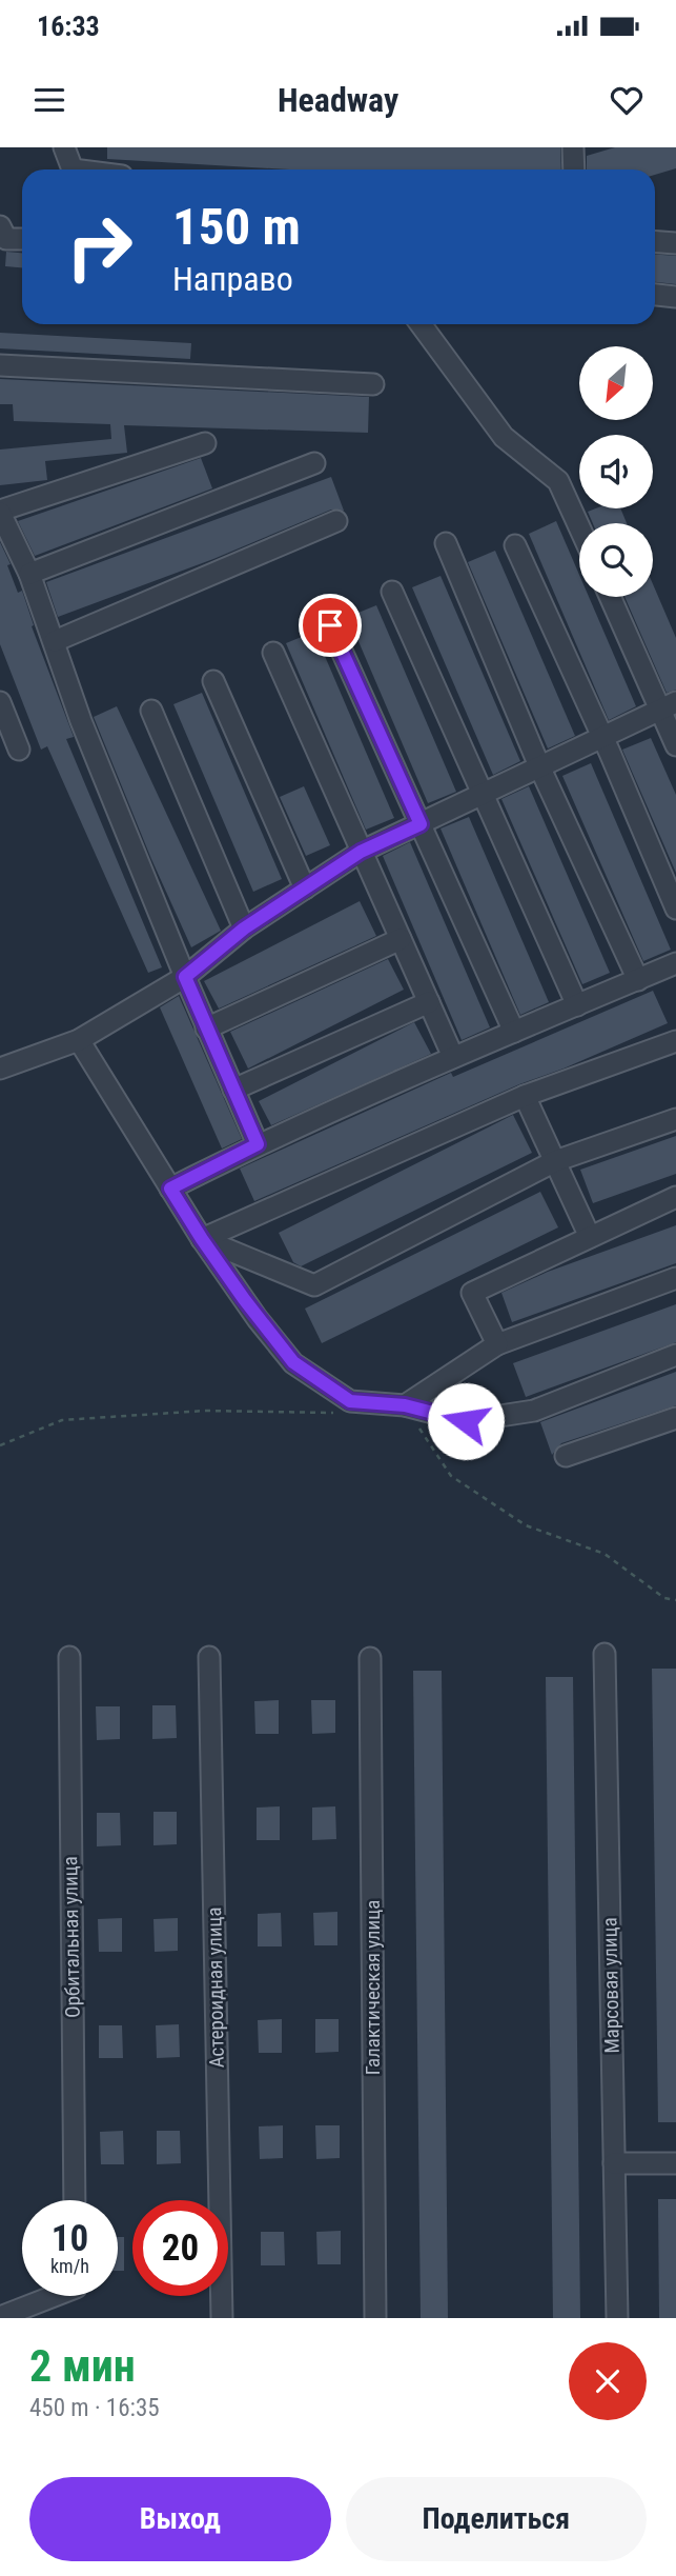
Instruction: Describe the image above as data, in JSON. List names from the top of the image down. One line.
{"streets":{"street":["Орбитальная улица","Марсовая улица","Астероидная улица","Галактическая улица"]},"north":"bottom left","page":{"status":"16:33","header":"Headway","turn":["150 m","Направо"],"speed":"10 km/h","limit":"20","heading":["2 мин","450 m · 16:35"],"buttons":["Выход","Поделиться"]}}
